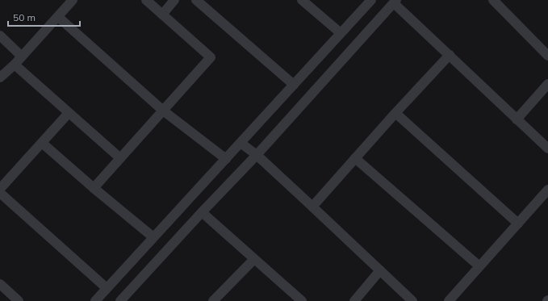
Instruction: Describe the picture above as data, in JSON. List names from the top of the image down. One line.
{"scale_bar":"50 m"}
